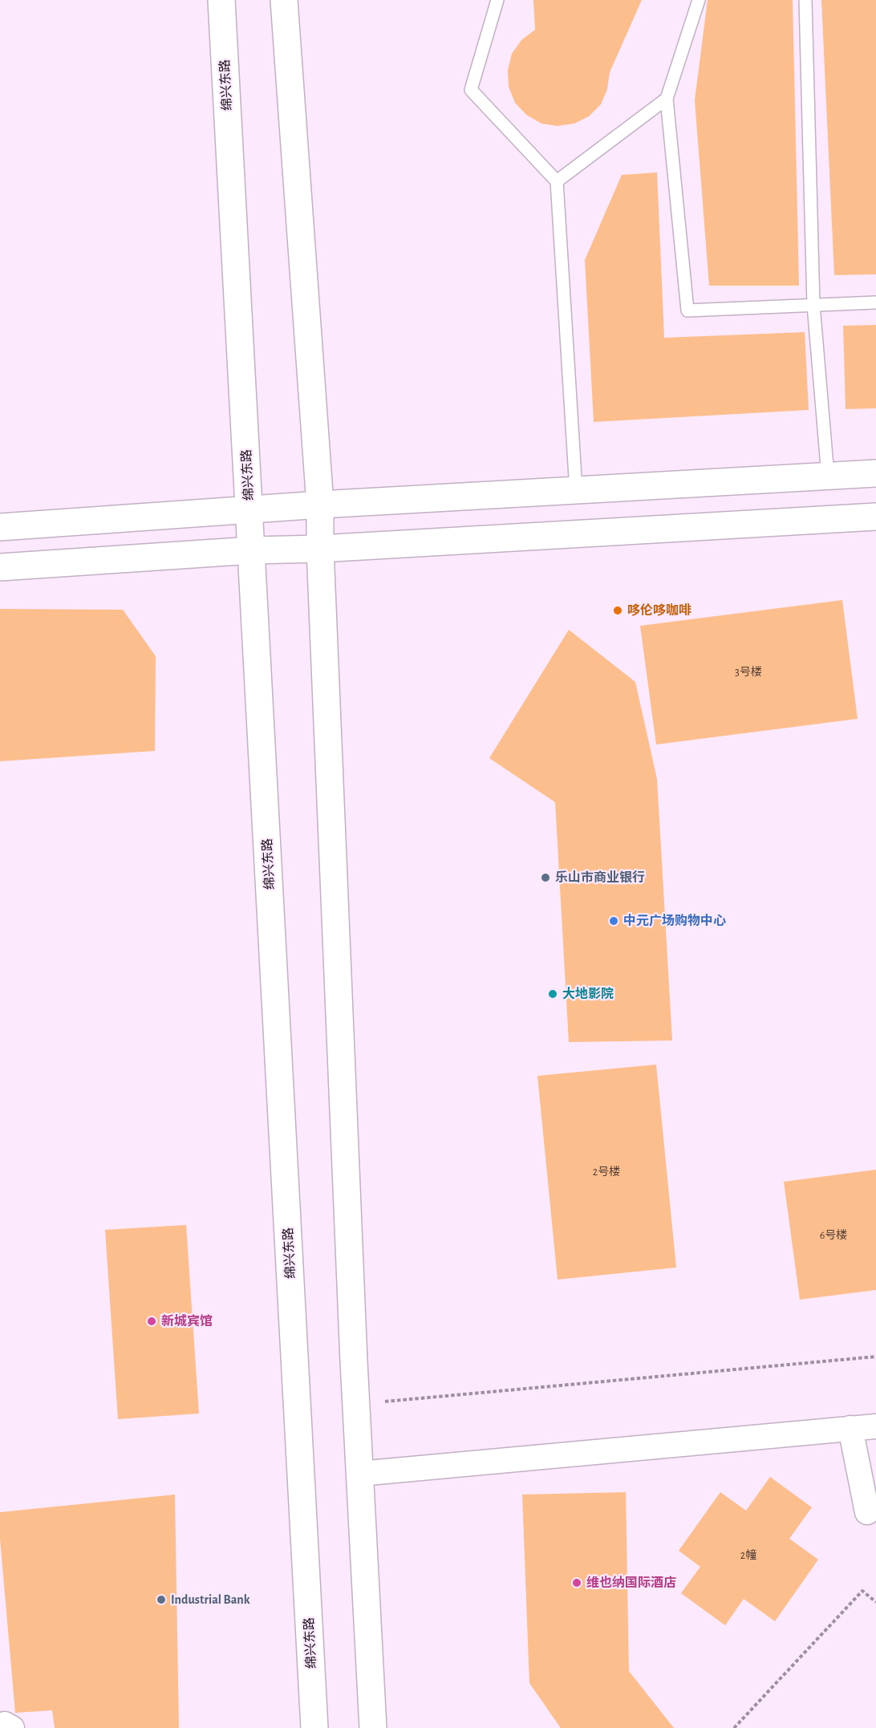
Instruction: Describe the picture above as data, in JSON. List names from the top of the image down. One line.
{"streets":{"main road":["绵兴东路"]},"places":["哆伦哆咖啡","乐山市商业银行","中元广场购物中心","大地影院","新城宾馆","维也纳国际酒店","Industrial Bank"],"house_numbers":["3号楼","2号楼","6号楼","2幢"]}
